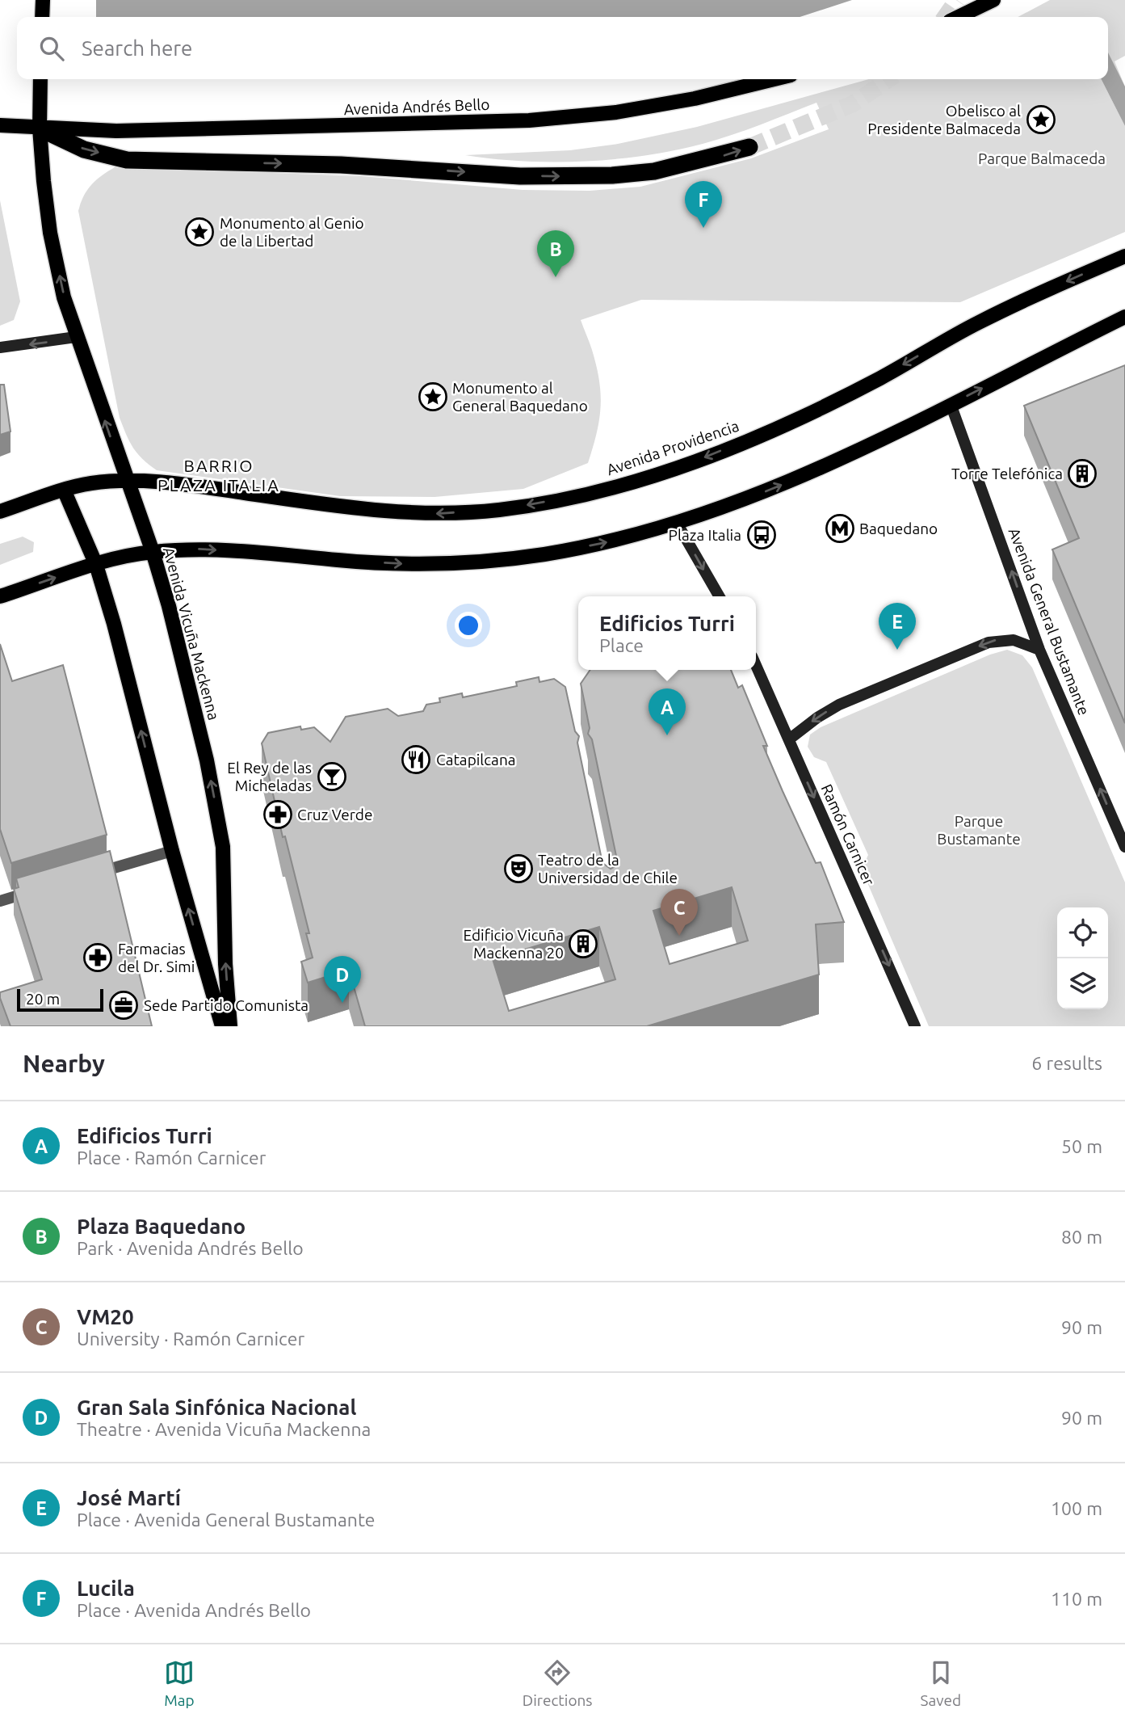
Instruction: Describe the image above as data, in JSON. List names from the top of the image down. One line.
{"streets":{"main road":["Avenida Andrés Bello","Avenida Providencia","Avenida General Bustamante","Avenida Vicuña Mackenna","Ramón Carnicer"]},"crossings":[["Avenida Andrés Bello","Avenida Vicuña Mackenna"],["Avenida Providencia","Avenida Vicuña Mackenna"]],"one_way":["Avenida General Bustamante","Ramón Carnicer"],"districts":["BARRIO PLAZA ITALIA"],"parks":["Parque Balmaceda","Parque Bustamante"],"places":{"place":["Obelisco al Presidente Balmaceda","Monumento al Genio de la Libertad","Monumento al General Baquedano"],"building":["Torre Telefónica","Edificio Vicuña Mackenna 20"],"metro station":["Baquedano"],"bus stop":["Plaza Italia"],"restaurant":["Catapilcana"],"bar":["El Rey de las Micheladas"],"pharmacy":["Cruz Verde","Farmacias del Dr. Simi"],"theatre":["Teatro de la Universidad de Chile"],"office":["Sede Partido Comunista"]},"scale_bar":"20 m","page":{"search":"Search here","pins":["F","B","E","A","C","D"],"popup":["Edificios Turri","Place"],"scale":"20 m","heading":["Nearby","6 results"],"list":[{"mark":"A","name":"Edificios Turri","note":"Place · Ramón Carnicer","value":"50 m"},{"mark":"B","name":"Plaza Baquedano","note":"Park · Avenida Andrés Bello","value":"80 m"},{"mark":"C","name":"VM20","note":"University · Ramón Carnicer","value":"90 m"},{"mark":"D","name":"Gran Sala Sinfónica Nacional","note":"Theatre · Avenida Vicuña Mackenna","value":"90 m"},{"mark":"E","name":"José Martí","note":"Place · Avenida General Bustamante","value":"100 m"},{"mark":"F","name":"Lucila","note":"Place · Avenida Andrés Bello","value":"110 m"}],"nav":["Map","Directions","Saved"]}}
